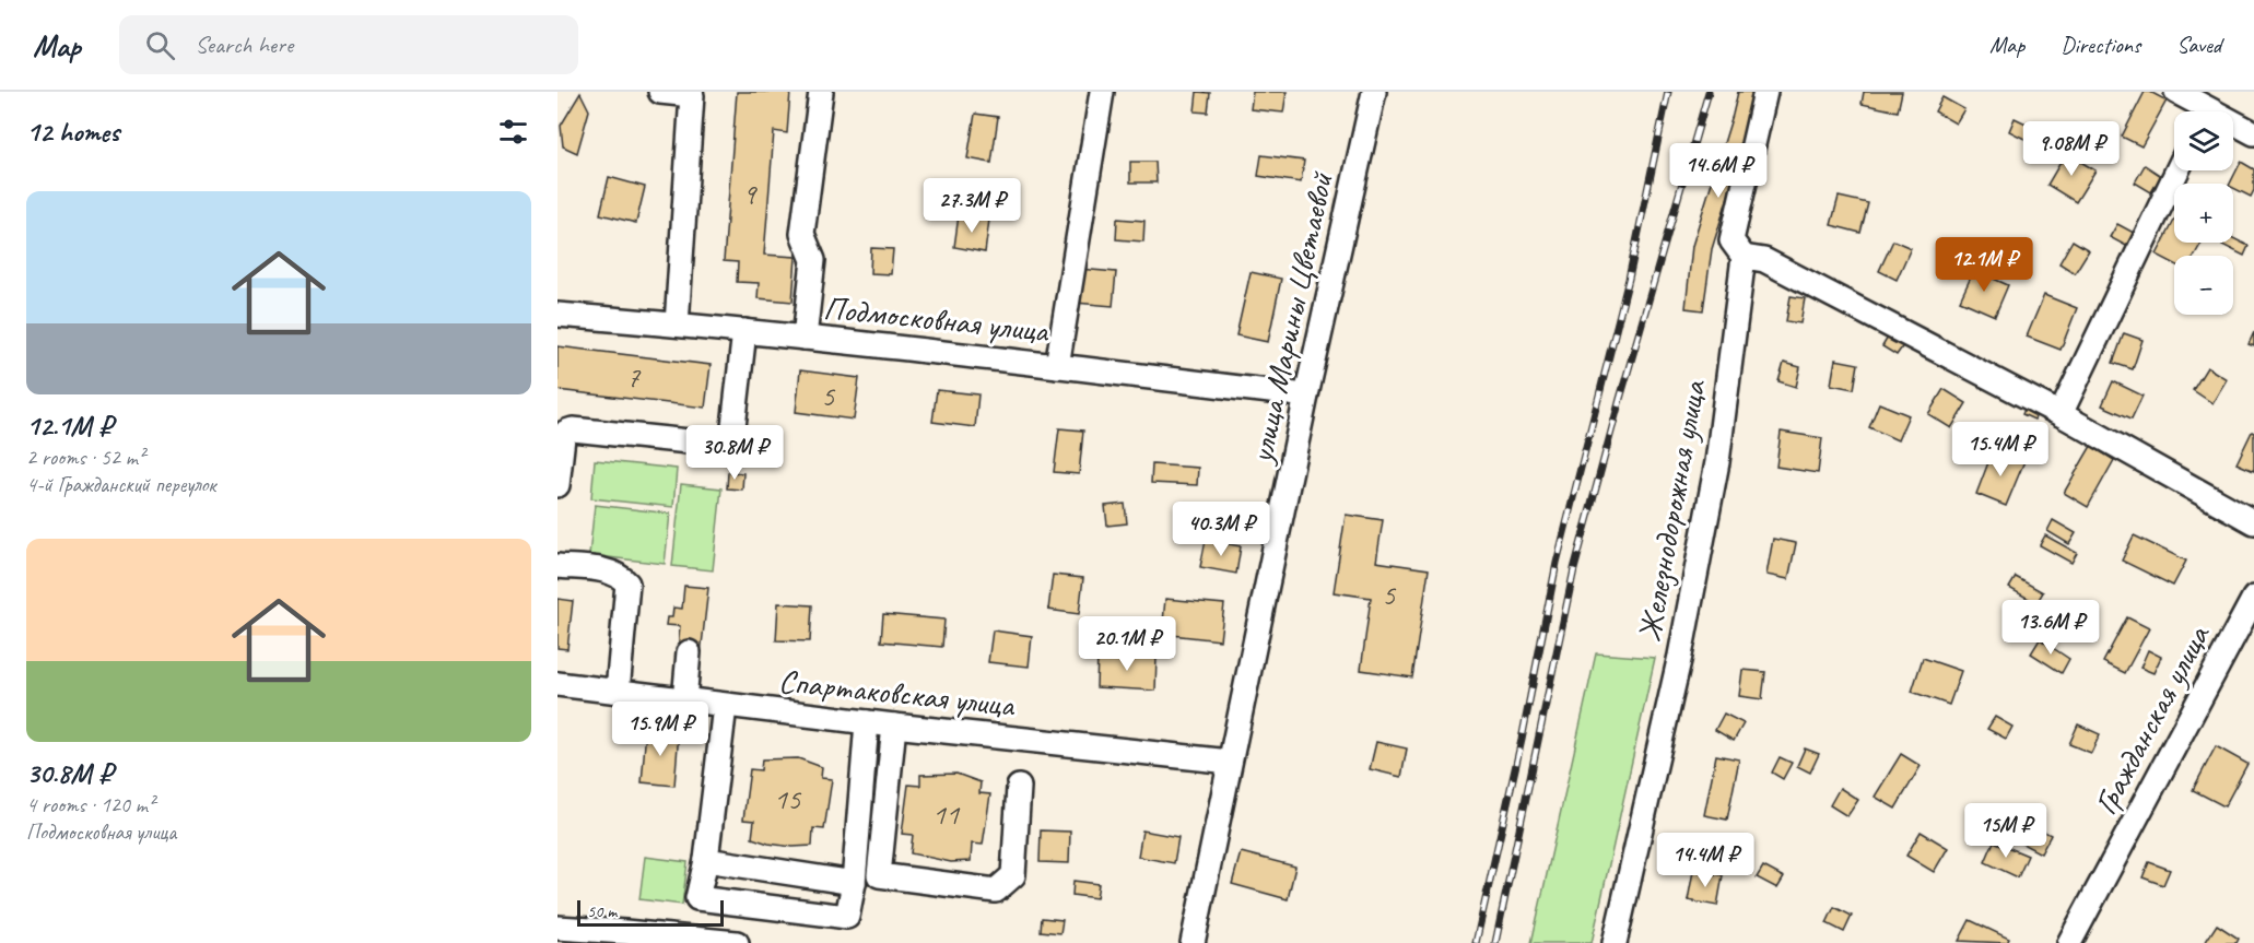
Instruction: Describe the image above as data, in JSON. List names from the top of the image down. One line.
{"streets":{"street":["улица Марины Цветаевой","Подмосковная улица","Железнодорожная улица","Спартаковская улица","Гражданская улица"]},"crossings":[["улица Марины Цветаевой","Подмосковная улица"],["улица Марины Цветаевой","Спартаковская улица"]],"house_numbers":["9","7","5","5","15","11"],"scale_bar":"50 m","page":{"header":"Map","search":"Search here","nav":["Map","Directions","Saved"],"heading":"12 homes","map_buttons":["+","−"],"price":["9.08M ₽","14.6M ₽","27.3M ₽","12.1M ₽","15.4M ₽","30.8M ₽","40.3M ₽","13.6M ₽","20.1M ₽","15.9M ₽","15M ₽","14.4M ₽"],"list":[{"name":"12.1M ₽","note":"2 rooms · 52 m² · 4-й Гражданский переулок"},{"name":"30.8M ₽","note":"4 rooms · 120 m² · Подмосковная улица"}],"scale":"50 m"}}
